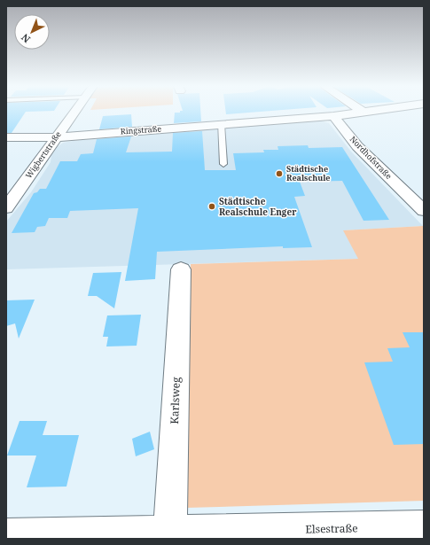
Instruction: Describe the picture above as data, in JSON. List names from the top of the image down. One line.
{"streets":{"street":["Ringstraße","Wigbertstraße","Nordhofstraße","Karlsweg","Elsestraße"]},"crossings":[["Ringstraße","Wigbertstraße"],["Ringstraße","Nordhofstraße"],["Karlsweg","Elsestraße"]],"places":["Städtische Realschule","Städtische Realschule Enger"],"north":"bottom left"}
